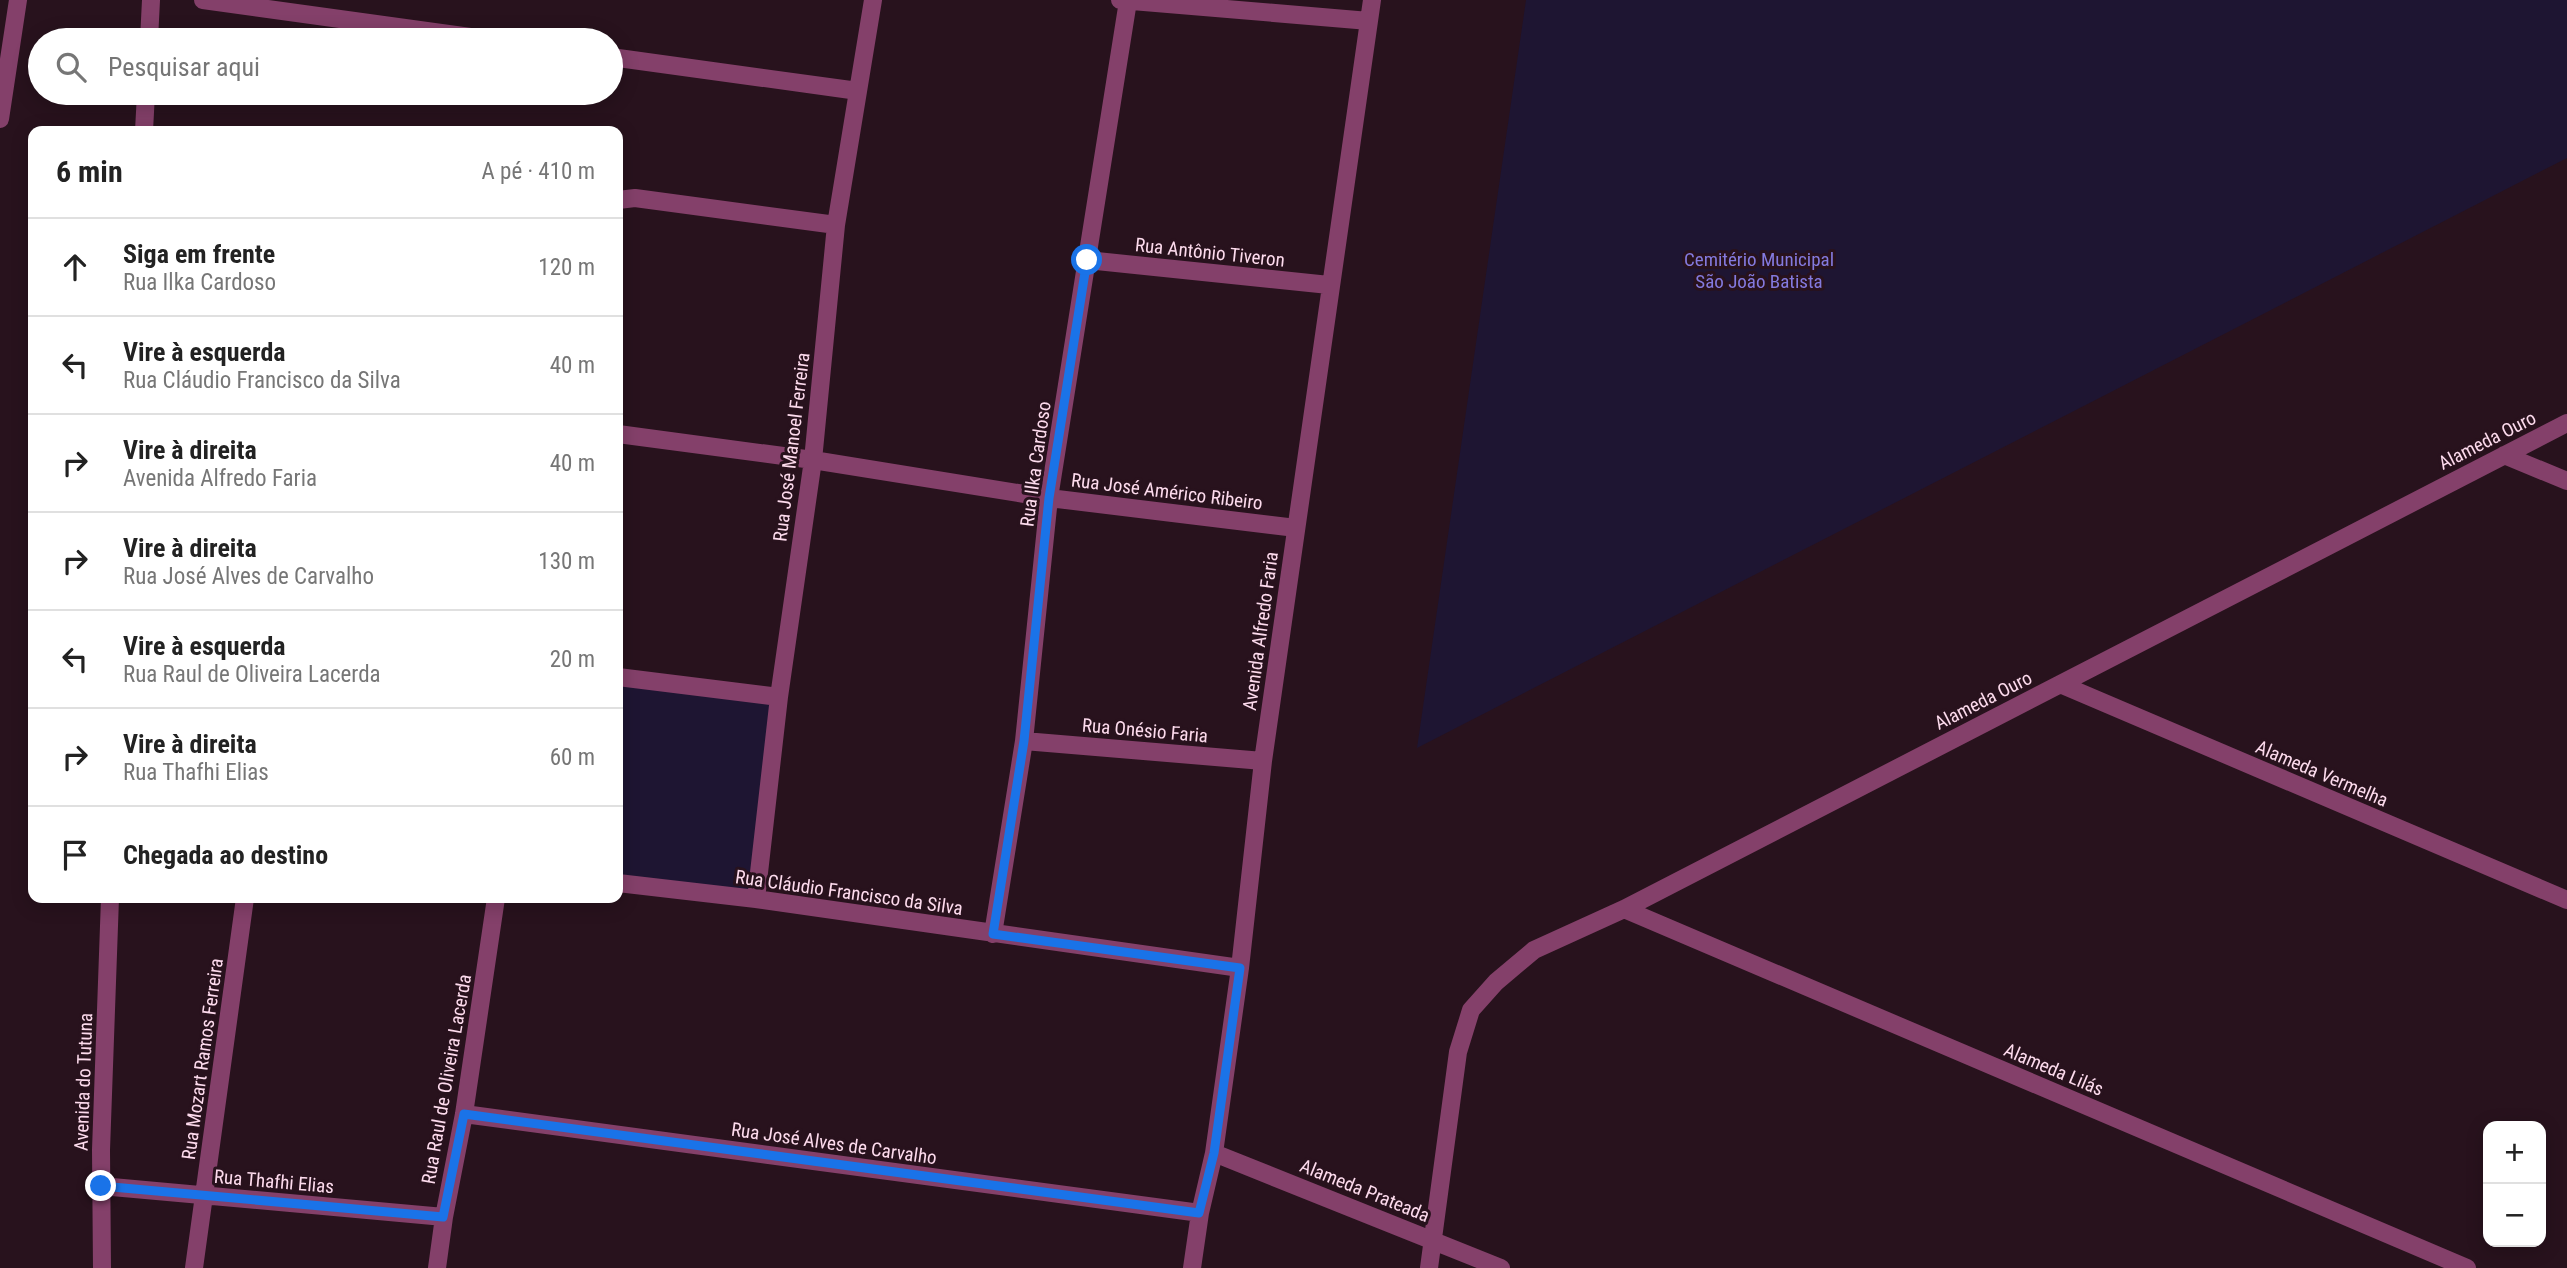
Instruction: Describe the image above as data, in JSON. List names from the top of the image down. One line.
{"streets":{"street":["Rua Antônio Tiveron","Alameda Ouro","Rua José Manoel Ferreira","Rua Ilka Cardoso","Rua José Américo Ribeiro","Avenida Alfredo Faria","Rua Onésio Faria","Alameda Vermelha","Rua Cláudio Francisco da Silva","Rua Mozart Ramos Ferreira","Alameda Lilás","Rua Raul de Oliveira Lacerda","Avenida do Tutuna","Rua José Alves de Carvalho","Rua Thafhi Elias","Alameda Prateada"]},"crossings":[["Rua Antônio Tiveron","Rua Ilka Cardoso"],["Rua Antônio Tiveron","Avenida Alfredo Faria"],["Alameda Ouro","Alameda Vermelha"],["Alameda Ouro","Alameda Lilás"],["Alameda Ouro","Alameda Prateada"],["Rua José Manoel Ferreira","Rua José Américo Ribeiro"],["Rua José Manoel Ferreira","Rua Cláudio Francisco da Silva"],["Rua Ilka Cardoso","Rua José Américo Ribeiro"],["Rua Ilka Cardoso","Rua Onésio Faria"],["Rua Ilka Cardoso","Rua Cláudio Francisco da Silva"],["Rua José Américo Ribeiro","Avenida Alfredo Faria"],["Avenida Alfredo Faria","Rua Onésio Faria"],["Avenida Alfredo Faria","Rua Cláudio Francisco da Silva"],["Avenida Alfredo Faria","Rua José Alves de Carvalho"],["Avenida Alfredo Faria","Alameda Prateada"],["Rua Mozart Ramos Ferreira","Rua Thafhi Elias"],["Rua Raul de Oliveira Lacerda","Rua José Alves de Carvalho"],["Rua Raul de Oliveira Lacerda","Rua Thafhi Elias"],["Avenida do Tutuna","Rua Thafhi Elias"]],"parks":["Cemitério Municipal São João Batista"],"page":{"search":"Pesquisar aqui","heading":["6 min","A pé · 410 m"],"list":[["Siga em frente","Rua Ilka Cardoso","120 m"],["Vire à esquerda","Rua Cláudio Francisco da Silva","40 m"],["Vire à direita","Avenida Alfredo Faria","40 m"],["Vire à direita","Rua José Alves de Carvalho","130 m"],["Vire à esquerda","Rua Raul de Oliveira Lacerda","20 m"],["Vire à direita","Rua Thafhi Elias","60 m"],"Chegada ao destino"],"map_buttons":["+","−"]}}
